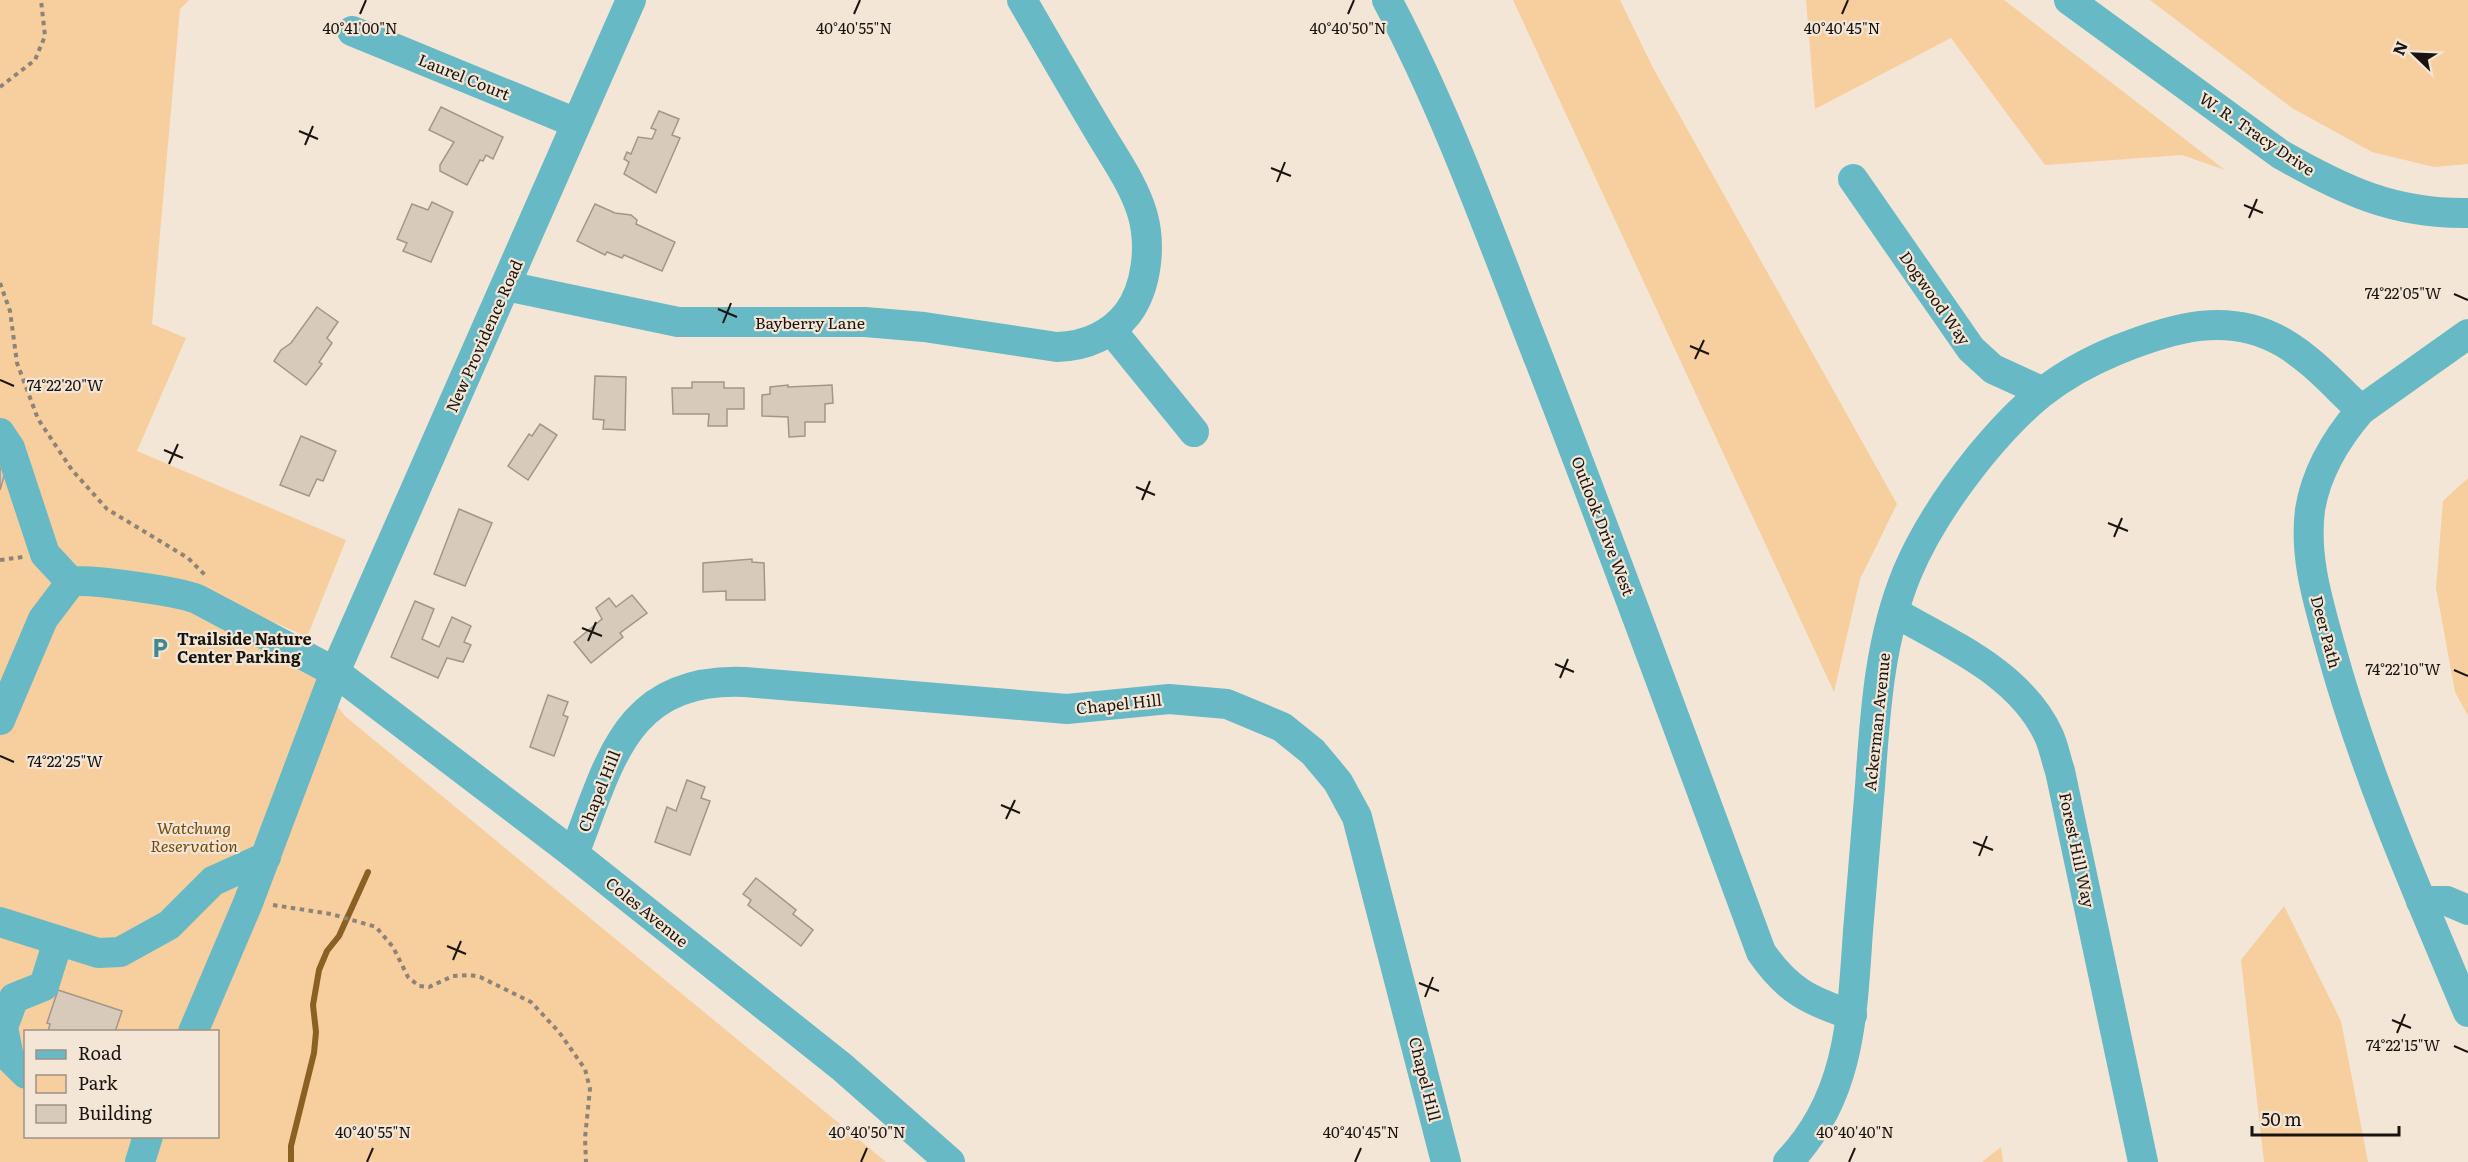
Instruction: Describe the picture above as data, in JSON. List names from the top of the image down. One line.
{"streets":{"street":["Laurel Court","W. R. Tracy Drive","Dogwood Way","Bayberry Lane","New Providence Road","Outlook Drive West","Deer Path","Chapel Hill","Ackerman Avenue","Forest Hill Way","Coles Avenue"]},"crossings":[["Laurel Court","New Providence Road"],["Dogwood Way","Ackerman Avenue"],["Bayberry Lane","New Providence Road"],["New Providence Road","Coles Avenue"],["Outlook Drive West","Ackerman Avenue"],["Deer Path","Ackerman Avenue"],["Chapel Hill","Coles Avenue"],["Ackerman Avenue","Forest Hill Way"]],"parks":["Watchung Reservation"],"places":{"parking":["Trailside Nature Center Parking"]},"legend":["Road","Park","Building"],"scale_bar":"50 m","north":"top left","coordinates":["40°41'00\"N","40°40'55\"N","40°40'50\"N","40°40'45\"N","74°22'05\"W","74°22'20\"W","74°22'10\"W","74°22'25\"W","74°22'15\"W","40°40'40\"N"]}
